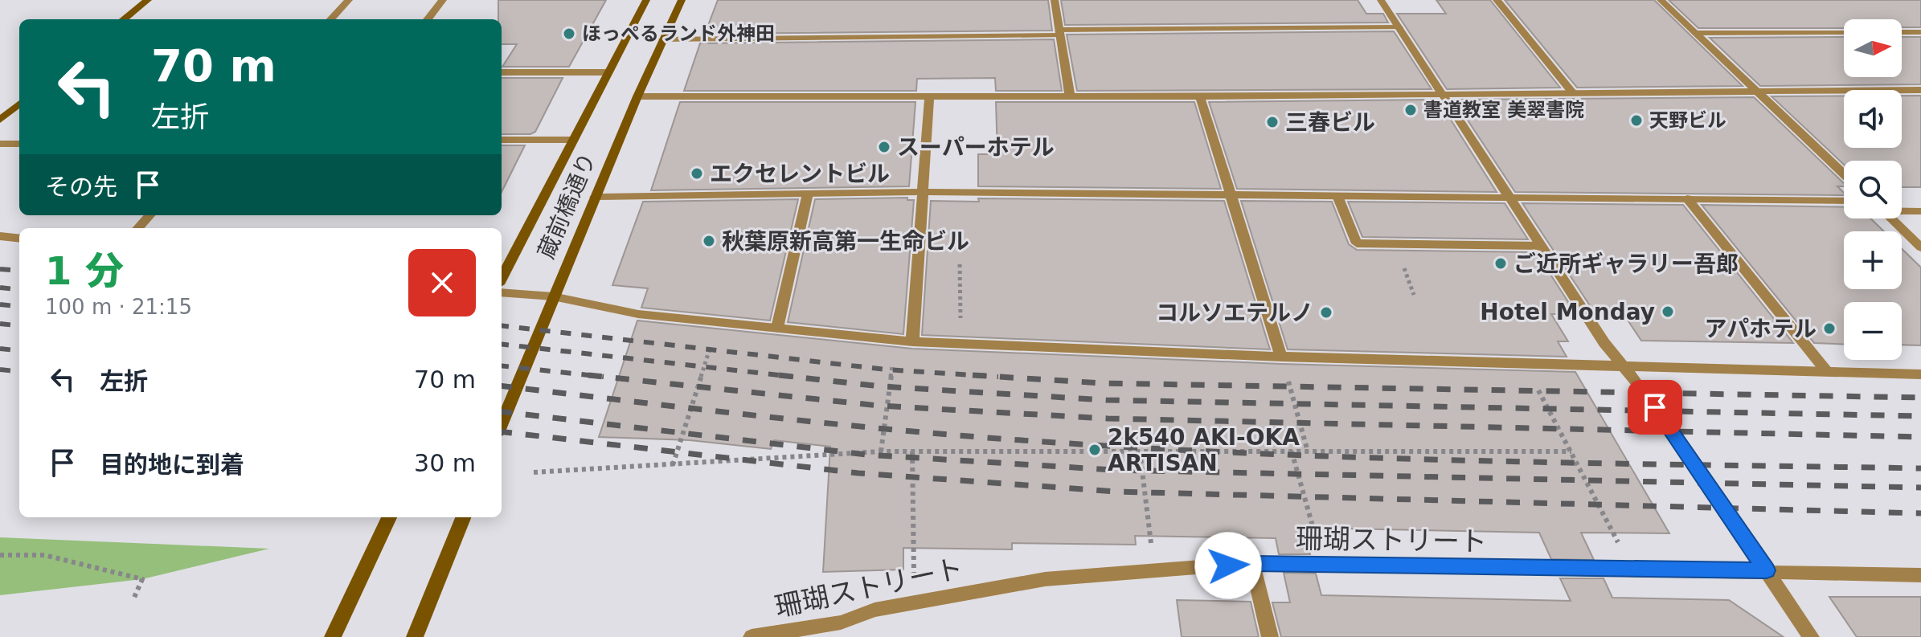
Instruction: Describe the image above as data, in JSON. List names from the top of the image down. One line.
{"streets":{"street":["蔵前橋通り","珊瑚ストリート"]},"places":["ほっぺるランド外神田","書道教室 美翠書院","天野ビル","三春ビル","スーパーホテル","エクセレントビル","秋葉原新高第一生命ビル","ご近所ギャラリー吾郎","Hotel Monday","コルソエテルノ","アパホテル","2k540 AKI-OKA ARTISAN"],"north":"right","page":{"map_buttons":["+","−"],"turn":["70 m","左折"],"then":"その先","heading":["1 分","100 m · 21:15"],"list":[{"name":"左折","value":"70 m"},{"name":"目的地に到着","value":"30 m"}]}}
